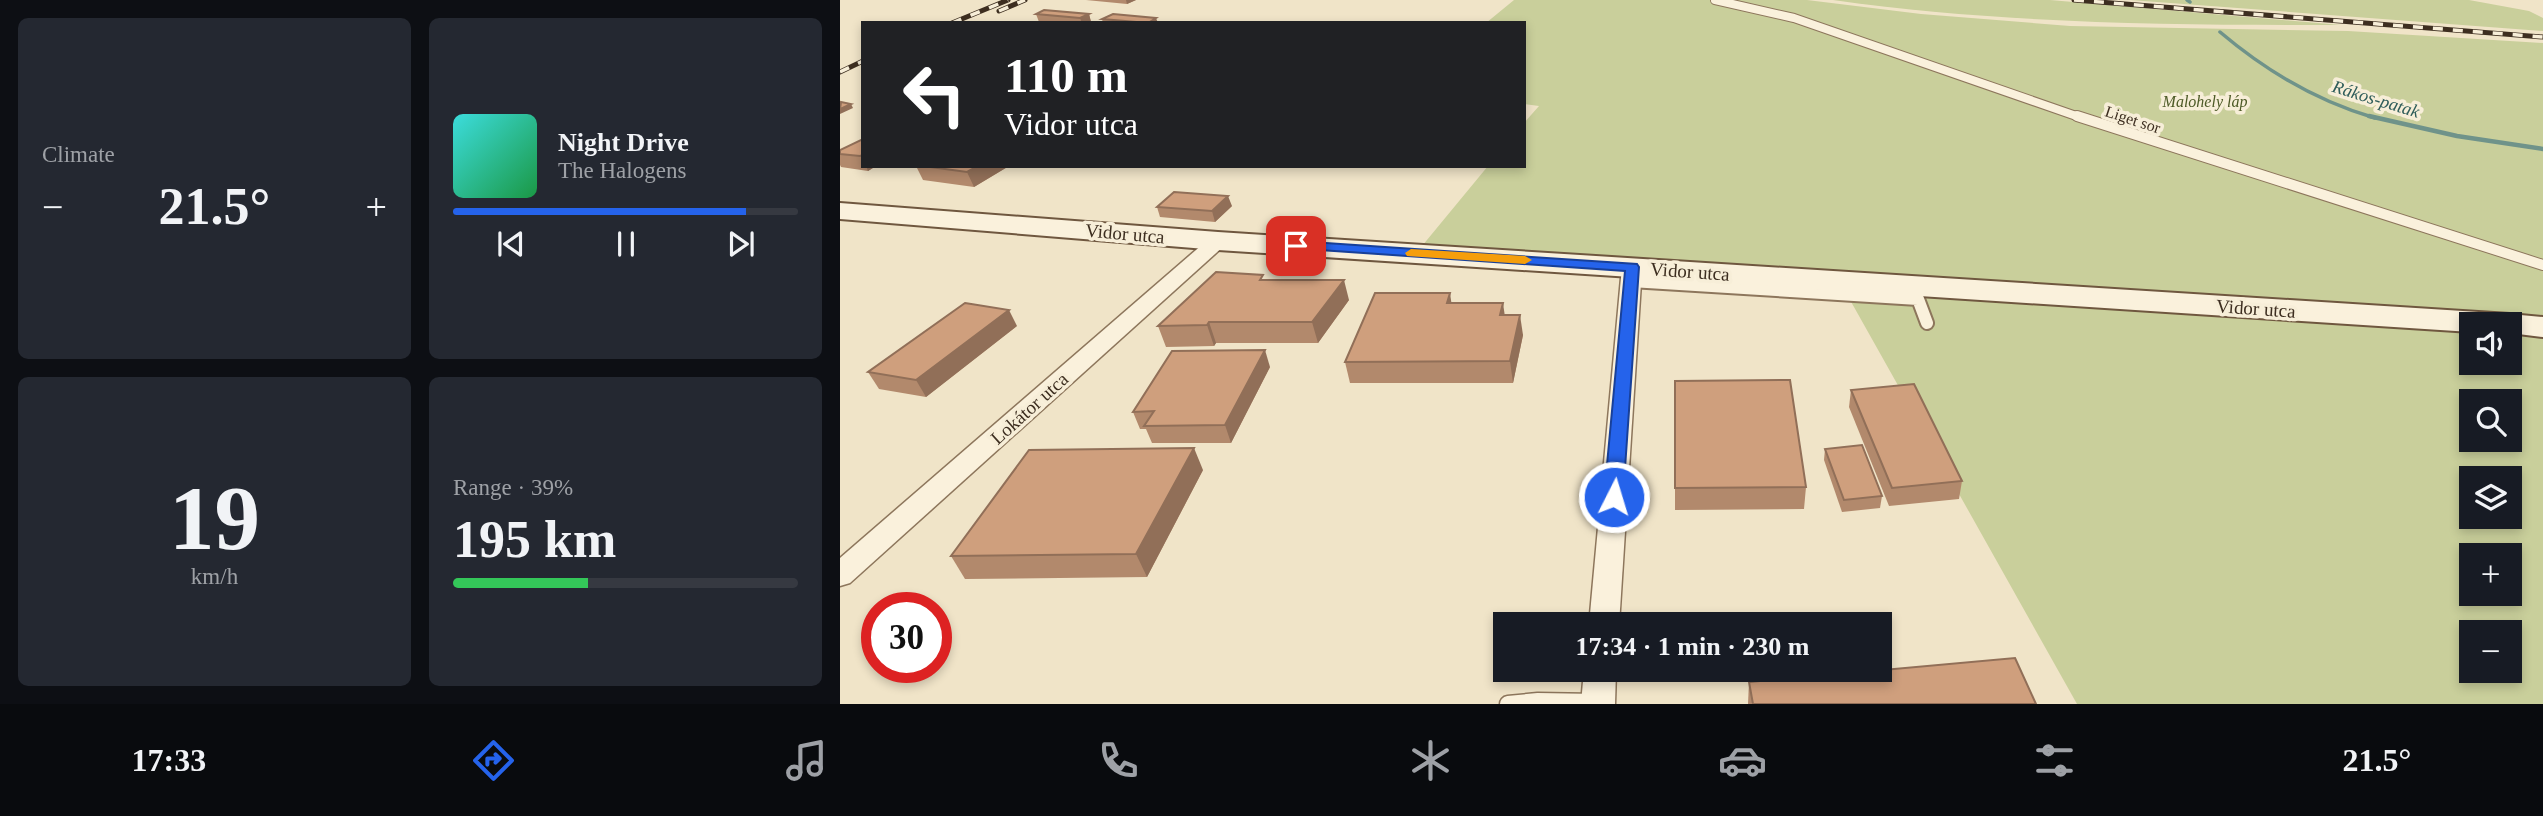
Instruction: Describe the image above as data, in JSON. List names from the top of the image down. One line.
{"streets":{"street":["Vidor utca","Lokátor utca"],"lane":["Liget sor"]},"crossings":[["Vidor utca","Lokátor utca"]],"water":["Rákos-patak"],"parks":["Malohely láp"],"page":{"tile":["Climate",["19","km/h"],["Range · 39%","195 km"]],"turn":["110 m","Vidor utca"],"song":["Night Drive","The Halogens"],"heat":["−","21.5°","+"],"map_buttons":["+","−"],"limit":"30","trip":"17:34 · 1 min · 230 m","tabs":["17:33","21.5°"]}}
